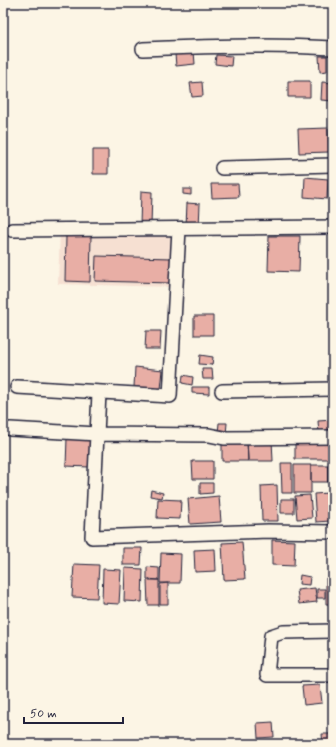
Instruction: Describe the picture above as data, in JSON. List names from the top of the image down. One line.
{"scale_bar":"50 m"}
